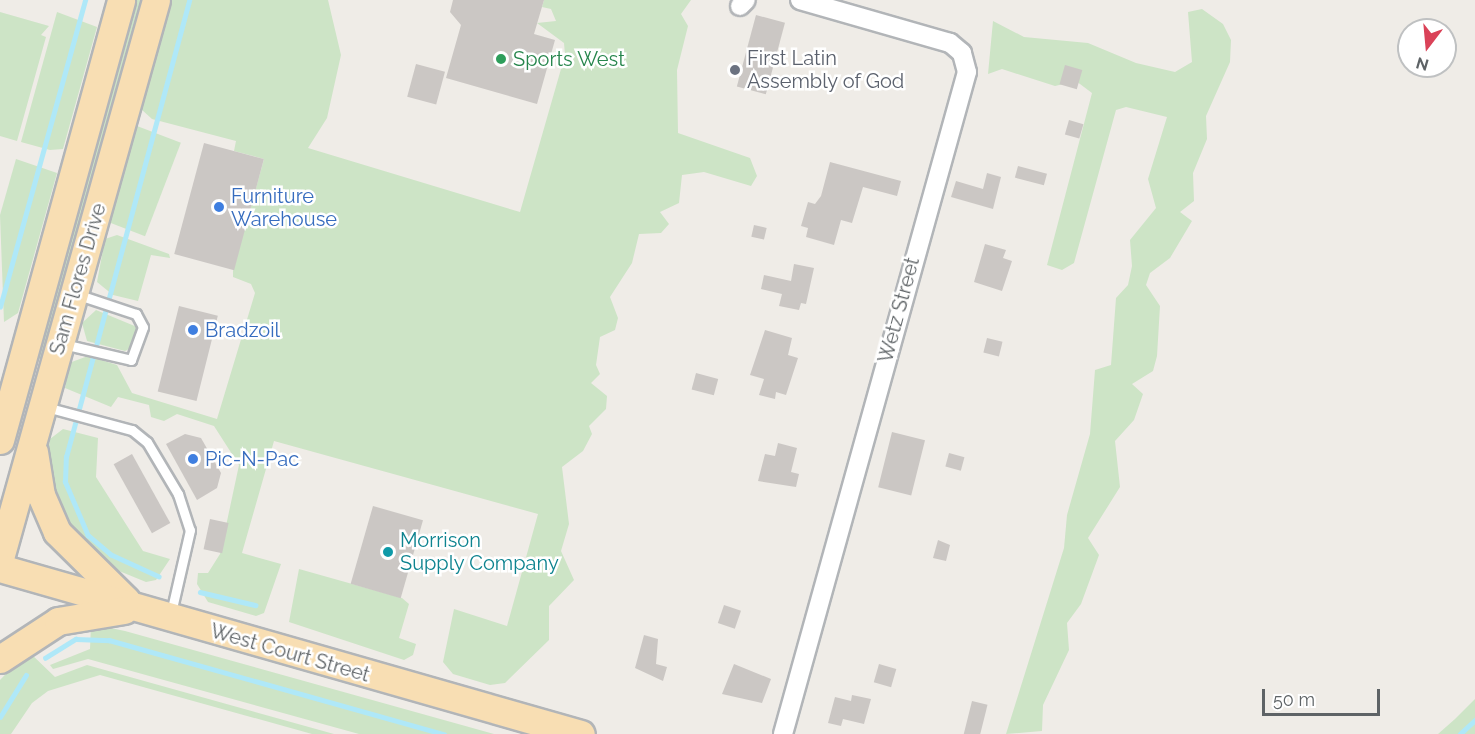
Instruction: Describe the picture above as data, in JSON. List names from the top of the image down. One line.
{"streets":{"main road":["Sam Flores Drive","West Court Street"],"street":["Wetz Street"]},"places":["Sports West","First Latin Assembly of God","Furniture Warehouse","Bradzoil","Pic-N-Pac","Morrison Supply Company"],"scale_bar":"50 m","north":"bottom"}
